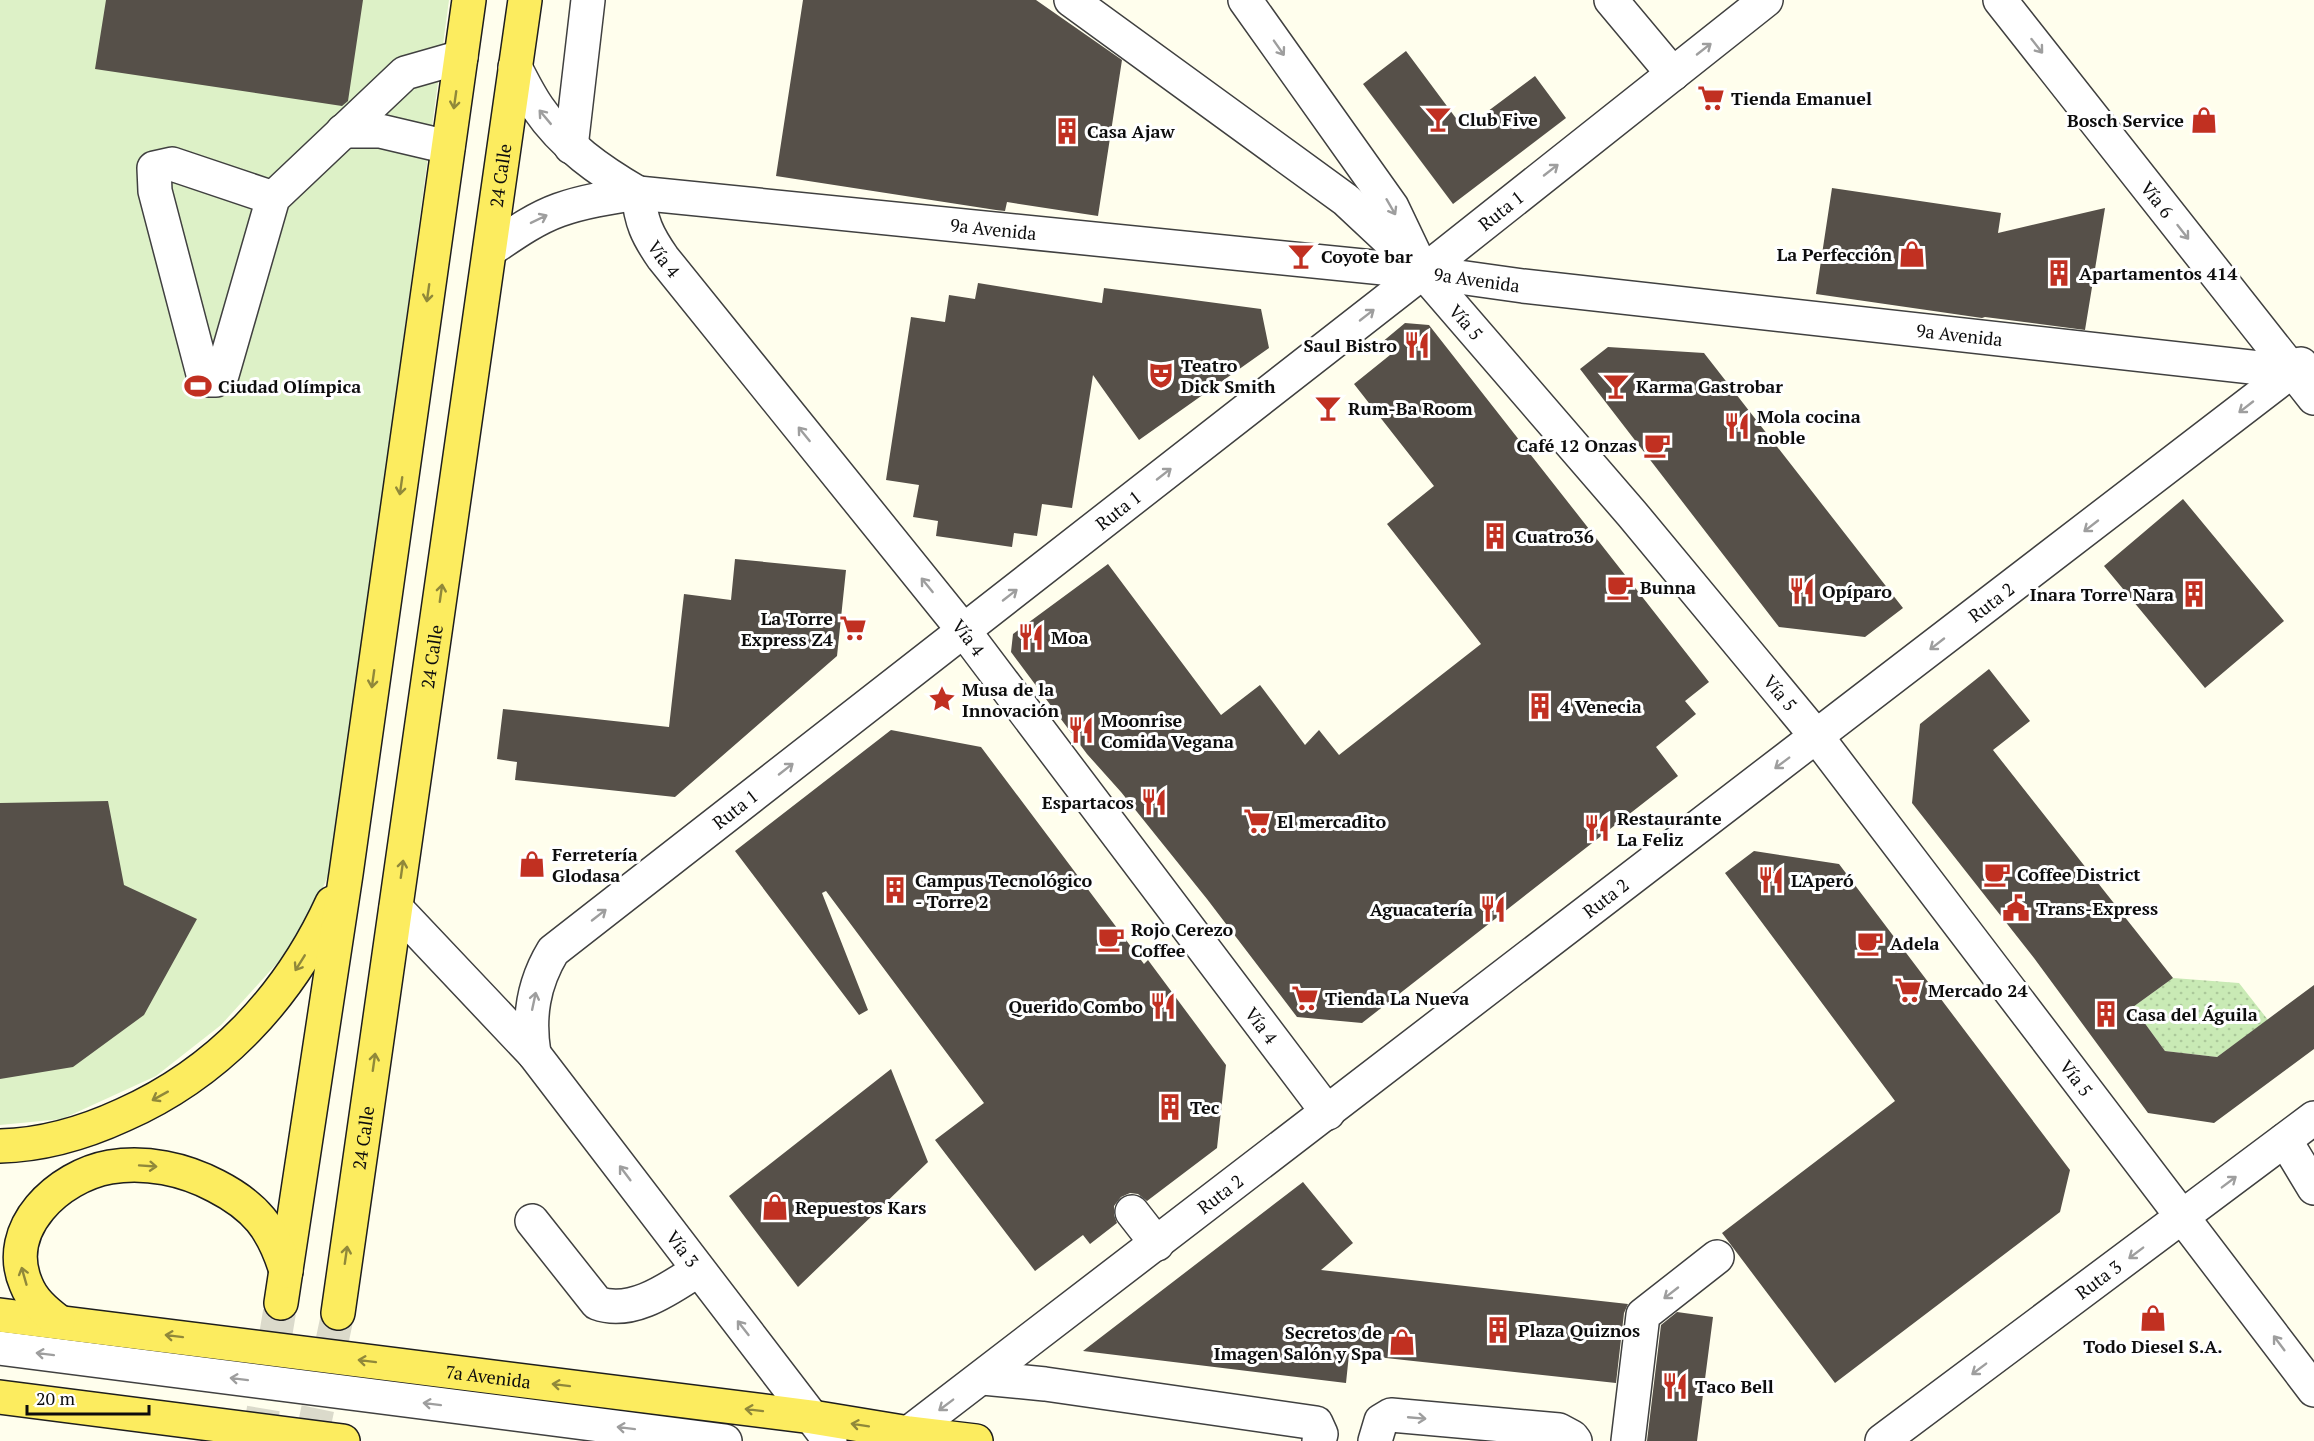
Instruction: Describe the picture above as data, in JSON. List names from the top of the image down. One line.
{"streets":{"main road":["24 Calle","7a Avenida"],"street":["Vía 6","Ruta 1","9a Avenida","Vía 4","Vía 5","Ruta 2","Vía 3","Ruta 3"]},"crossings":[["24 Calle","9a Avenida"],["24 Calle","Vía 3"],["Vía 6","9a Avenida"],["Vía 6","Ruta 2"],["Ruta 1","9a Avenida"],["Ruta 1","Vía 4"],["Ruta 1","Vía 5"],["Ruta 1","Vía 3"],["9a Avenida","Vía 4"],["9a Avenida","Vía 5"],["9a Avenida","Ruta 2"],["Vía 4","Ruta 2"],["Vía 5","Ruta 2"],["Vía 5","Ruta 3"],["Ruta 2","7a Avenida"],["Vía 3","7a Avenida"]],"one_way":["Vía 6","Ruta 1","Vía 4","Ruta 2","Vía 3"],"places":{"supermarket":["Tienda Emanuel","La Torre Express Z4","El mercadito","Mercado 24","Tienda La Nueva"],"bar":["Club Five","Coyote bar","Karma Gastrobar","Rum-Ba Room"],"shop":["Bosch Service","La Perfección","Ferretería Glodasa","Repuestos Kars","Todo Diesel S.A.","Secretos de Imagen Salón y Spa"],"building":["Casa Ajaw","Apartamentos 414","Cuatro36","Inara Torre Nara","4 Venecia","Campus Tecnológico - Torre 2","Casa del Águila","Tec","Plaza Quiznos"],"restaurant":["Saul Bistro","Mola cocina noble","Opíparo","Moa","Moonrise Comida Vegana","Espartacos","Restaurante La Feliz","L'Aperó","Aguacatería","Querido Combo","Taco Bell"],"theatre":["Teatro Dick Smith"],"sports":["Ciudad Olímpica"],"cafe":["Café 12 Onzas","Bunna","Coffee District","Rojo Cerezo Coffee","Adela"],"place":["Musa de la Innovación"],"public building":["Trans-Express"]},"scale_bar":"20 m"}
